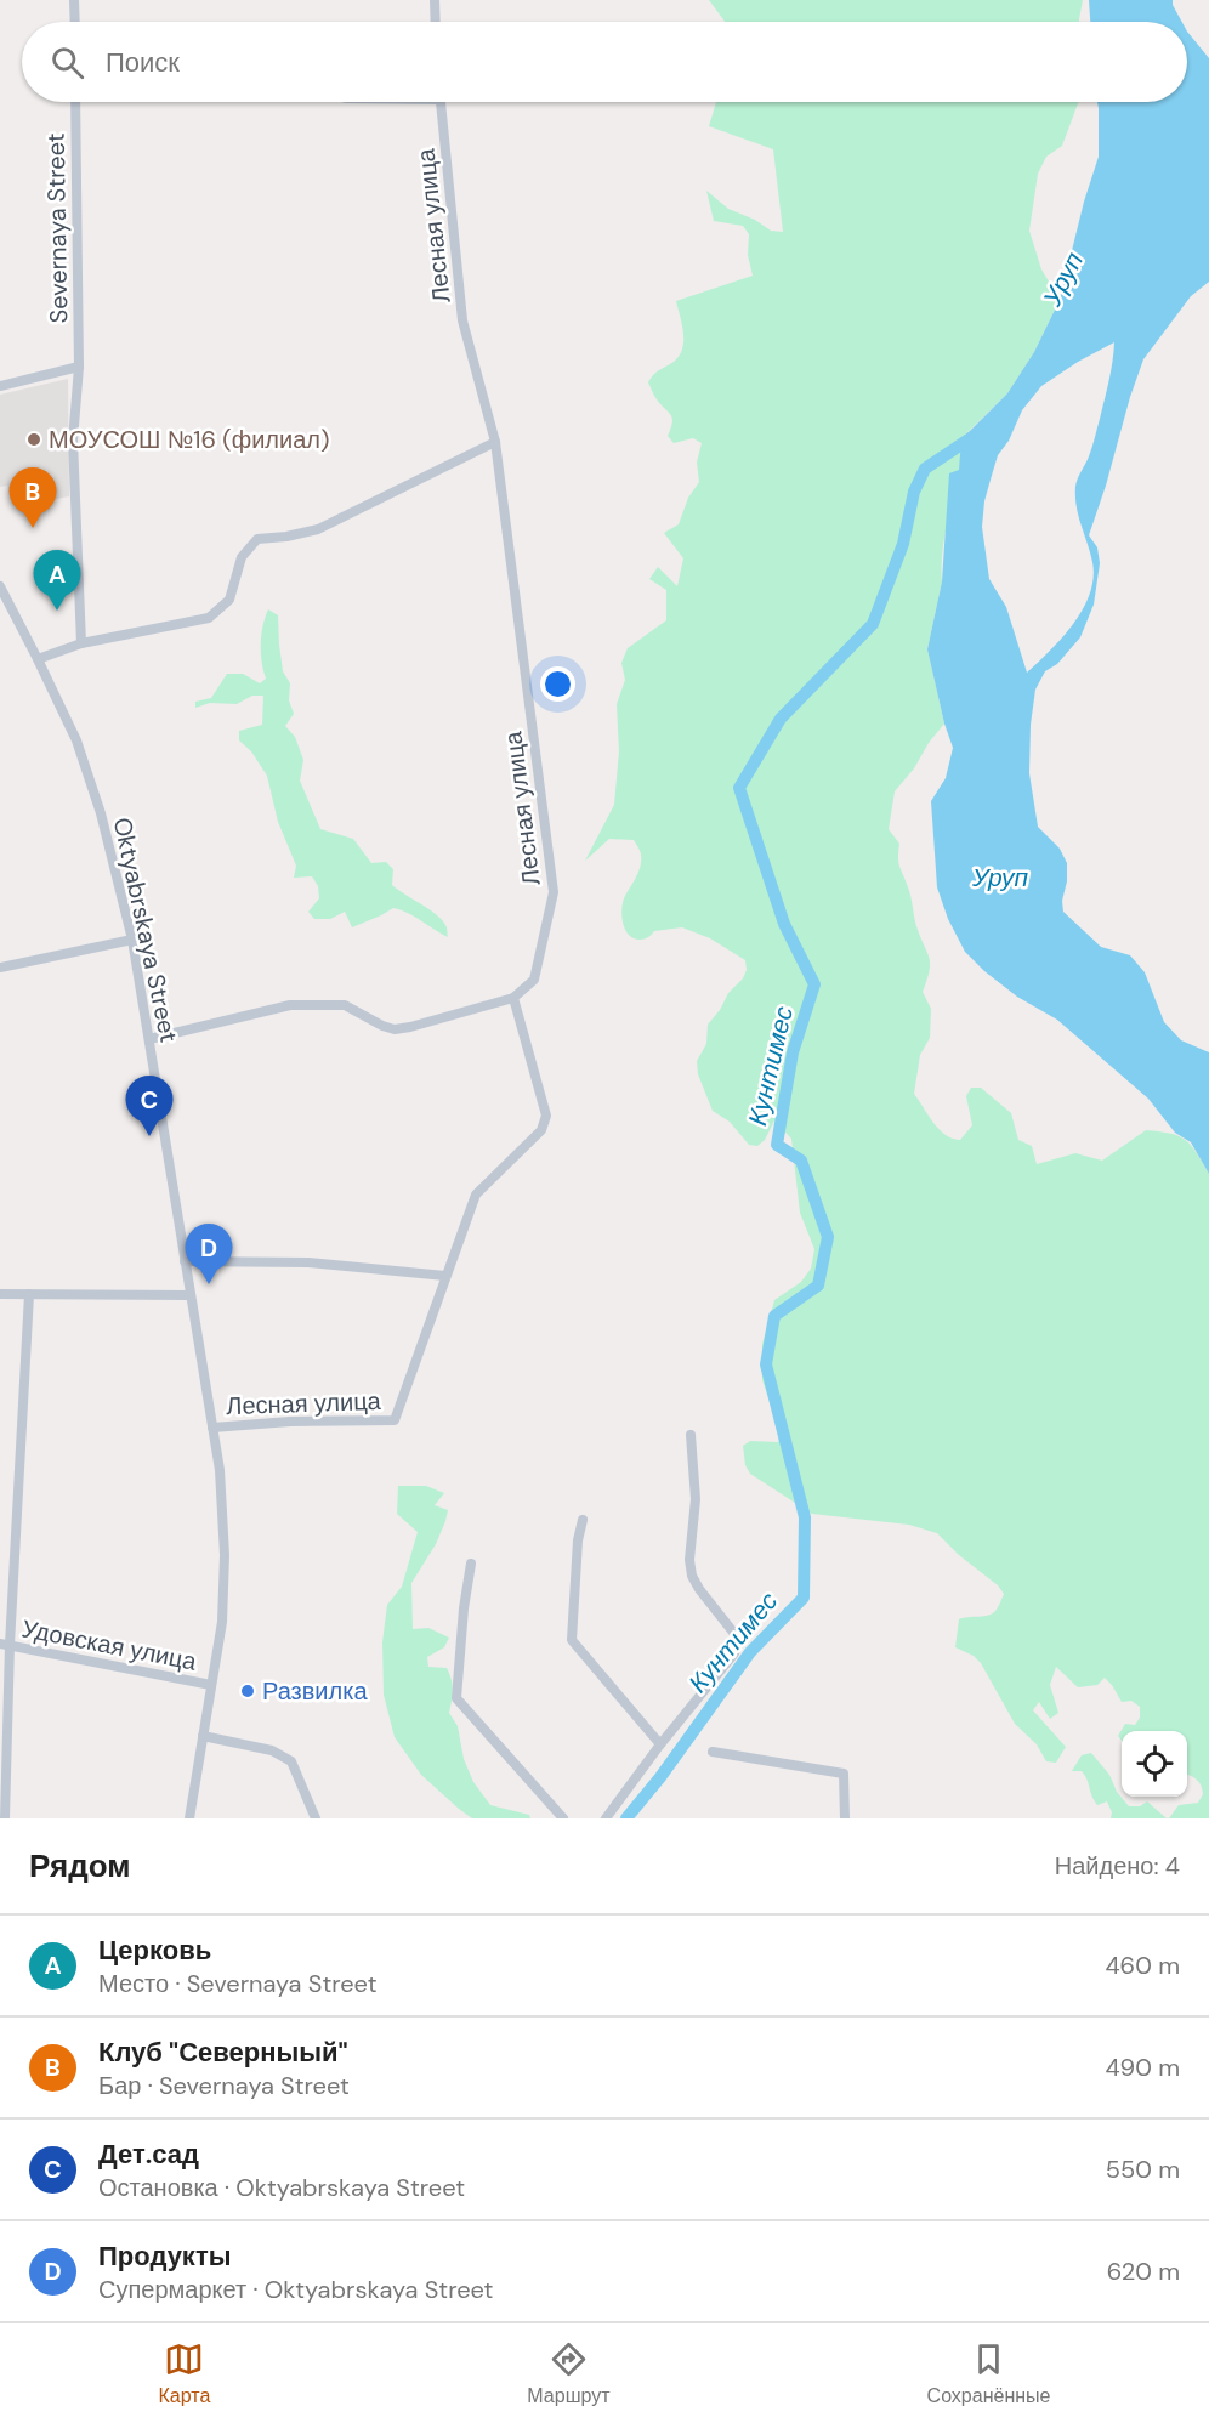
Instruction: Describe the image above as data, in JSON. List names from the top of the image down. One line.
{"streets":{"street":["Лесная улица","Severnaya Street","Oktyabrskaya Street","Удовская улица"]},"crossings":[["Лесная улица","Oktyabrskaya Street"],["Oktyabrskaya Street","Удовская улица"]],"water":["Уруп","Кунтимес"],"places":["МОУСОШ №16 (филиал)","Развилка"],"page":{"search":"Поиск","pins":["B","A","C","D"],"heading":["Рядом","Найдено: 4"],"list":[{"mark":"A","name":"Церковь","note":"Место · Severnaya Street","value":"460 m"},{"mark":"B","name":"Клуб \"Северныый\"","note":"Бар · Severnaya Street","value":"490 m"},{"mark":"C","name":"Дет.сад","note":"Остановка · Oktyabrskaya Street","value":"550 m"},{"mark":"D","name":"Продукты","note":"Супермаркет · Oktyabrskaya Street","value":"620 m"}],"nav":["Карта","Маршрут","Сохранённые"]}}
